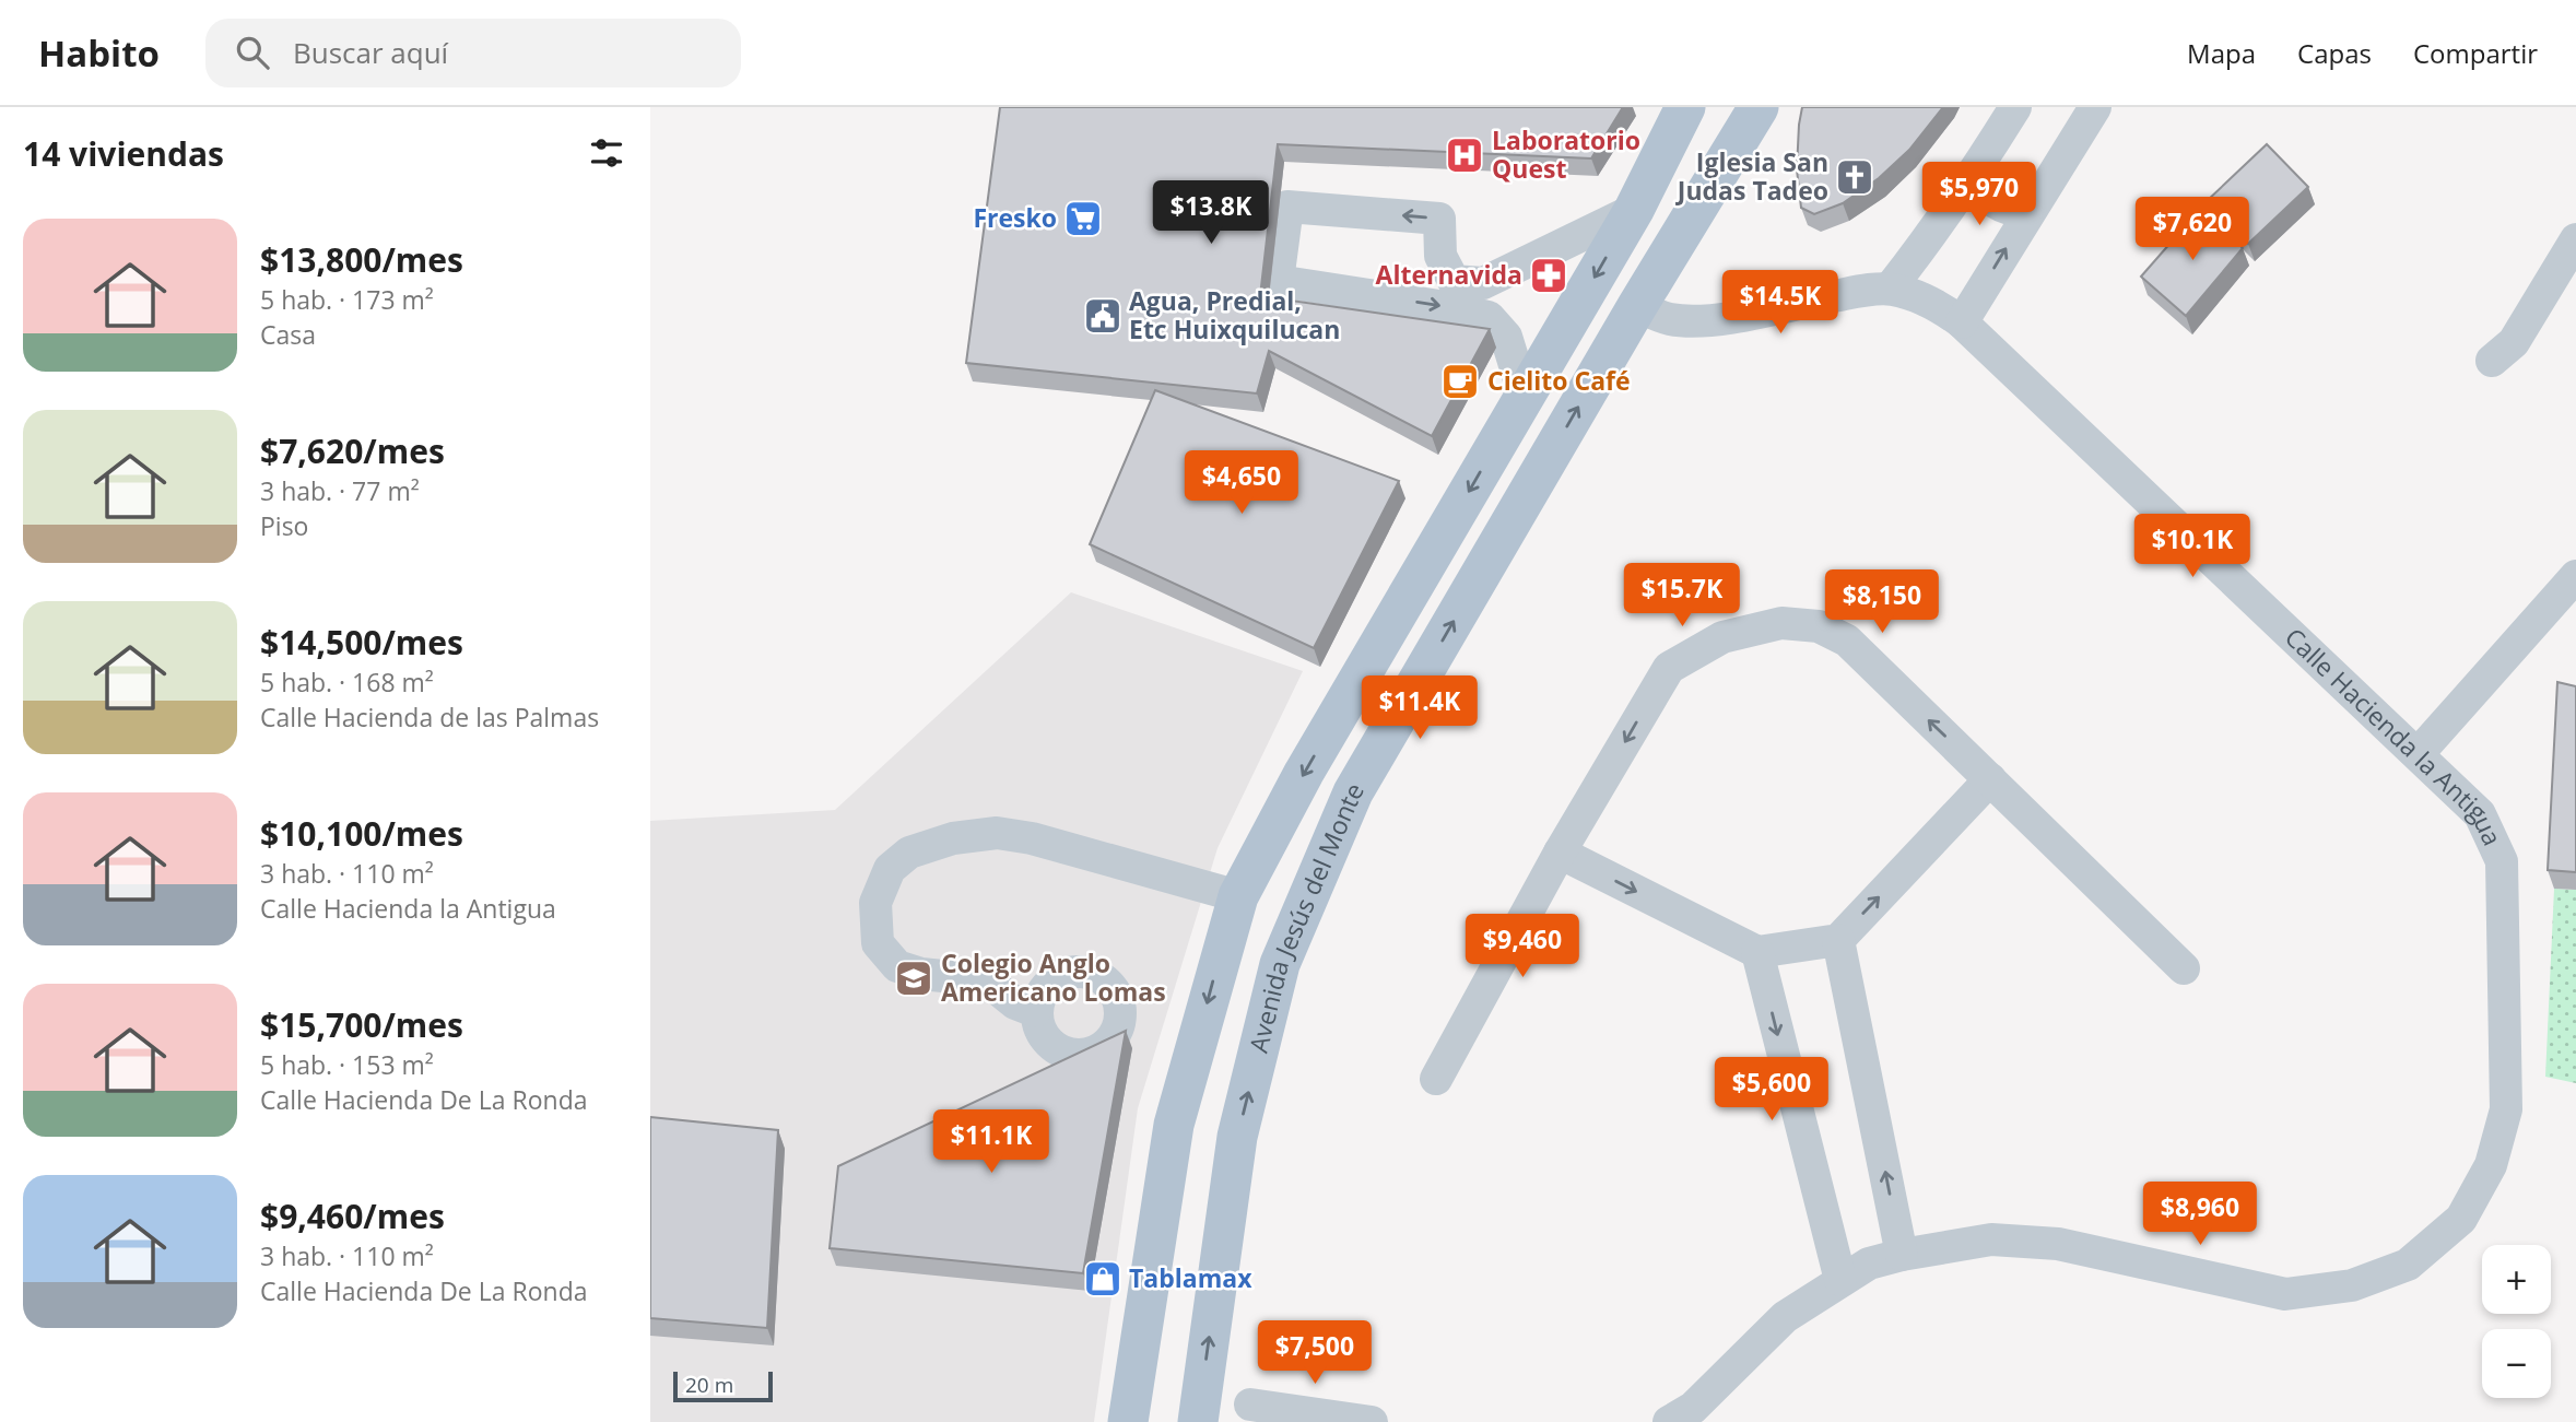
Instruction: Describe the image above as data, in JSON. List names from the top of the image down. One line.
{"streets":{"main road":["Avenida Jesús del Monte"],"street":["Calle Hacienda la Antigua"]},"places":{"hospital":["Laboratorio Quest"],"church":["Iglesia San Judas Tadeo"],"supermarket":["Fresko"],"pharmacy":["Alternavida"],"public building":["Agua, Predial, Etc Huixquilucan"],"cafe":["Cielito Café"],"school or university":["Colegio Anglo Americano Lomas"],"shop":["Tablamax"]},"scale_bar":"20 m","page":{"header":"Habito","search":"Buscar aquí","nav":["Mapa","Capas","Compartir"],"heading":"14 viviendas","price":["$5,970","$13.8K","$7,620","$14.5K","$4,650","$10.1K","$15.7K","$8,150","$11.4K","$9,460","$5,600","$11.1K","$8,960","$7,500"],"list":[{"name":"$13,800/mes","note":"5 hab. · 173 m² · Casa"},{"name":"$7,620/mes","note":"3 hab. · 77 m² · Piso"},{"name":"$14,500/mes","note":"5 hab. · 168 m² · Calle Hacienda de las Palmas"},{"name":"$10,100/mes","note":"3 hab. · 110 m² · Calle Hacienda la Antigua"},{"name":"$15,700/mes","note":"5 hab. · 153 m² · Calle Hacienda De La Ronda"},{"name":"$9,460/mes","note":"3 hab. · 110 m² · Calle Hacienda De La Ronda"}],"map_buttons":["+","−"],"scale":"20 m"}}
